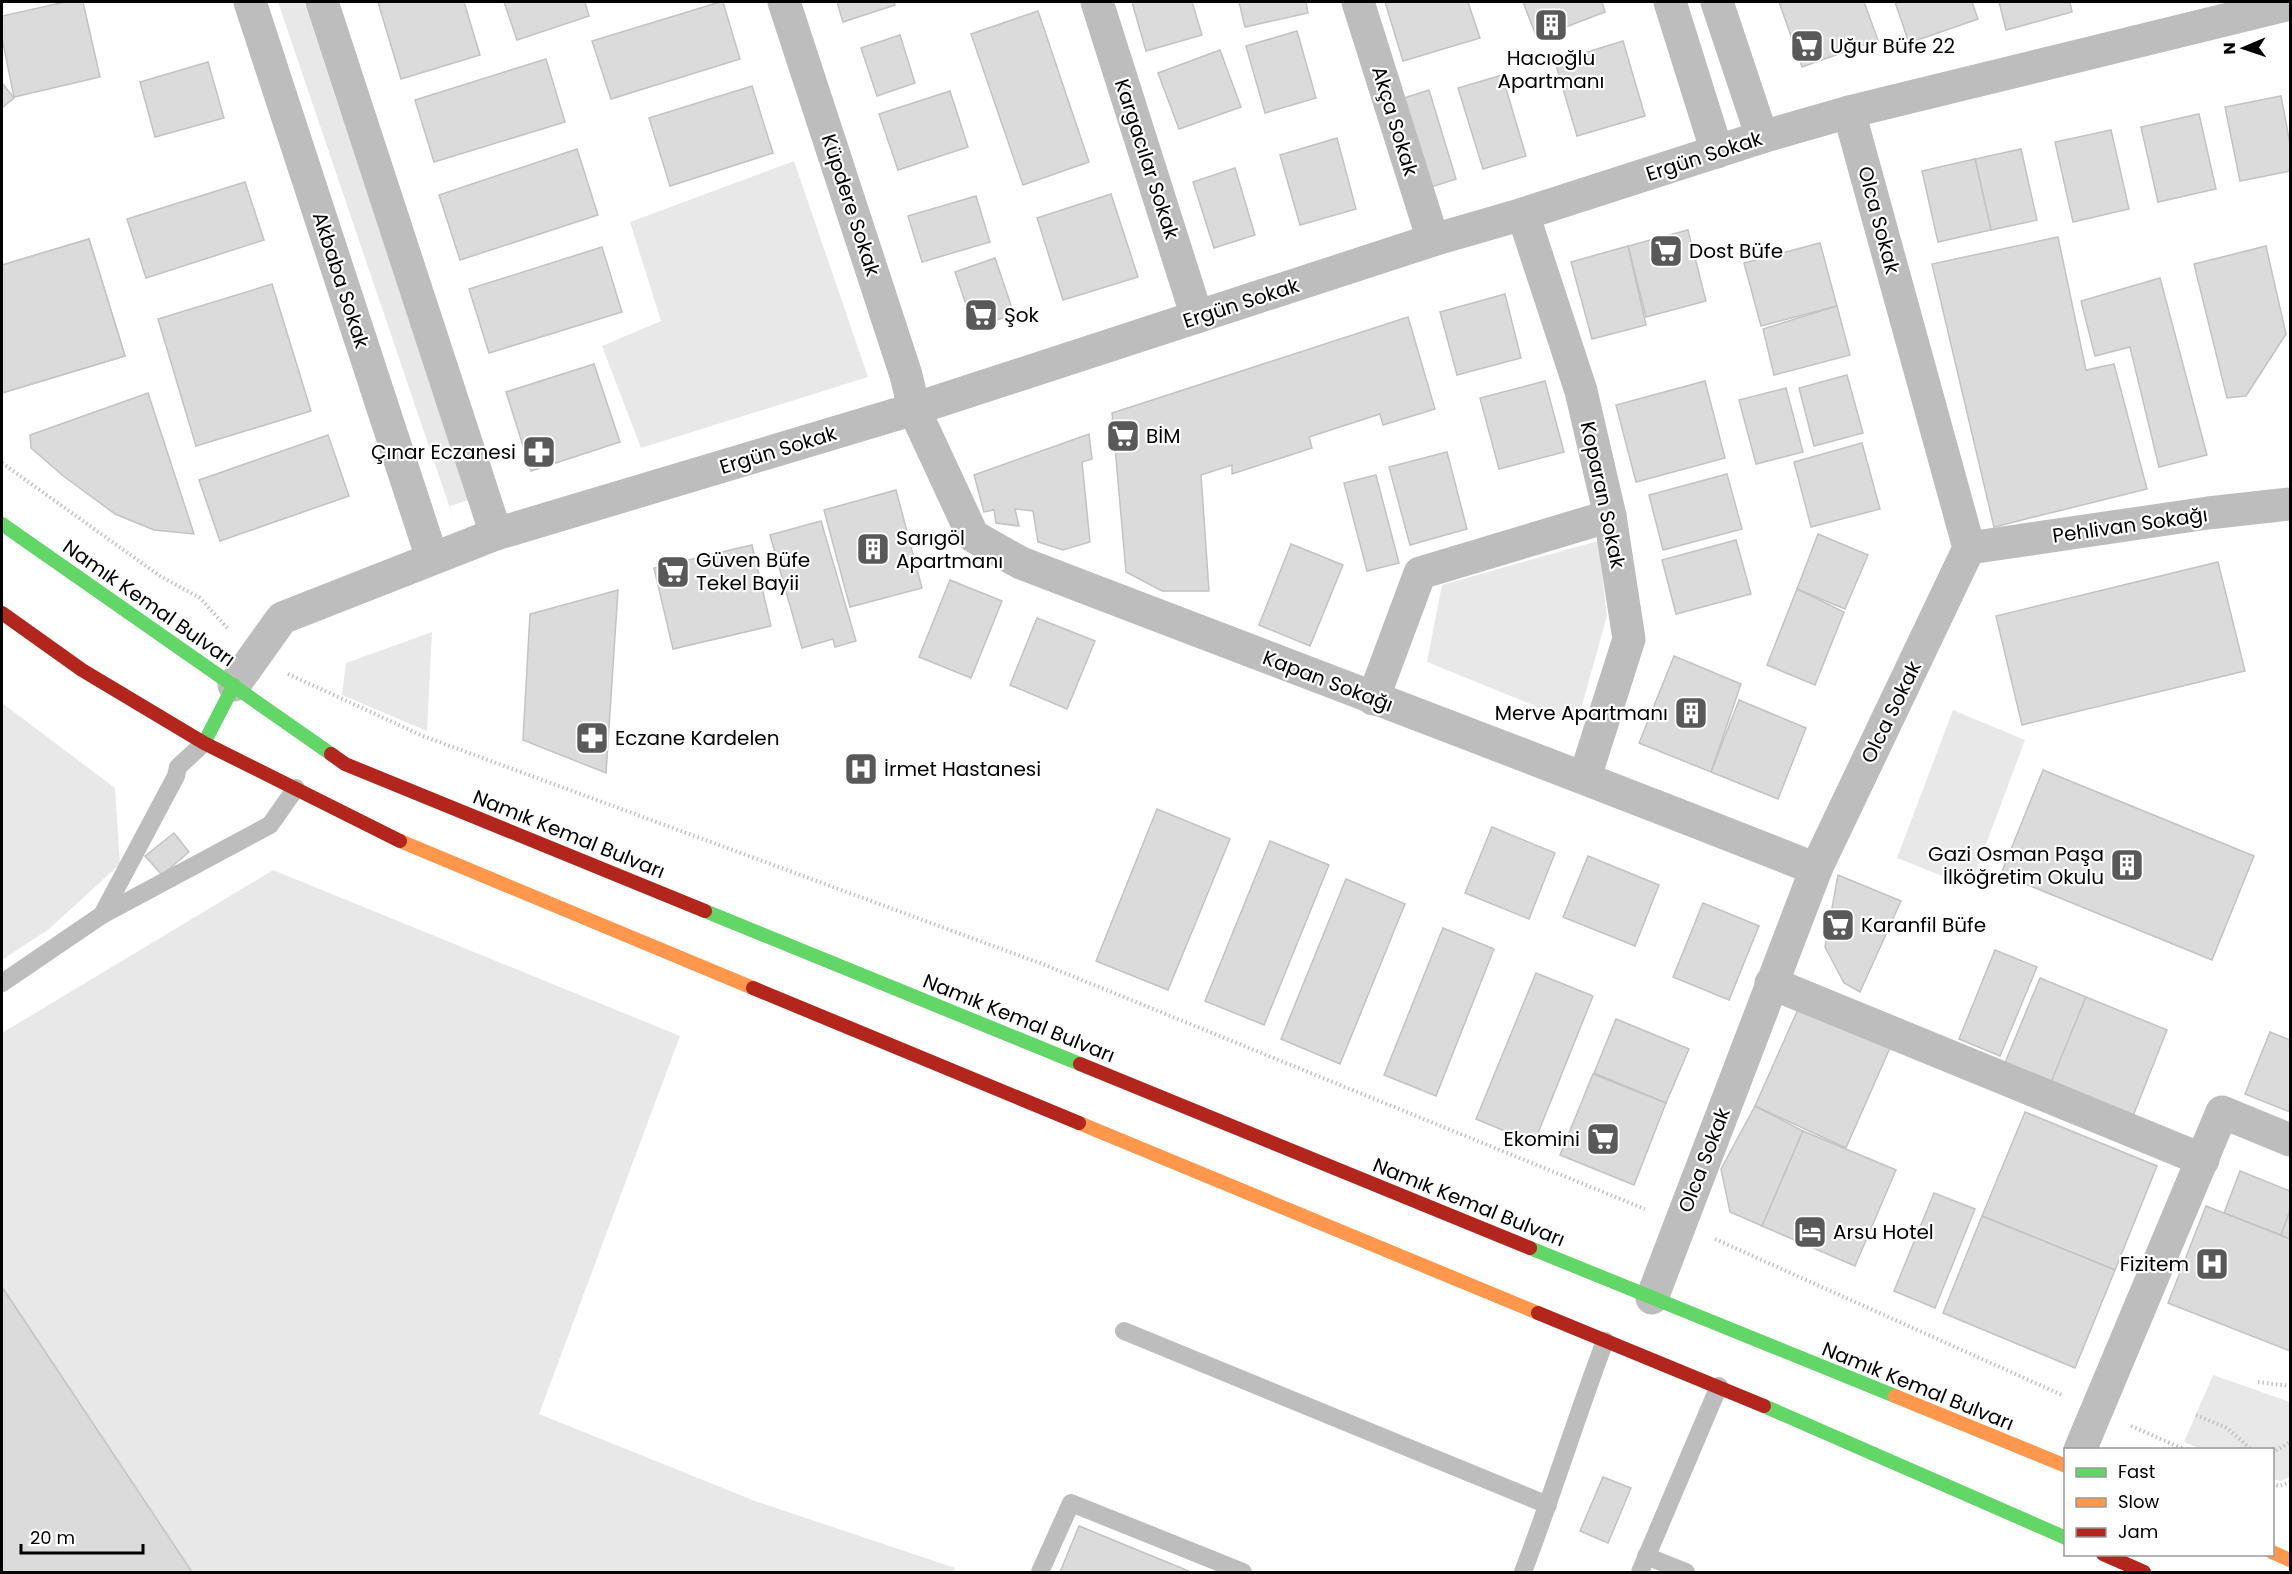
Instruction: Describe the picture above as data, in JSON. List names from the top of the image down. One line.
{"streets":{"main road":["Namık Kemal Bulvarı"],"street":["Akça Sokak","Ergün Sokak","Kargacılar Sokak","Küpdere Sokak","Olca Sokak","Akbaba Sokak","Koparan Sokak","Pehlivan Sokağı","Kapan Sokağı"]},"crossings":[["Akça Sokak","Ergün Sokak"],["Ergün Sokak","Kargacılar Sokak"],["Ergün Sokak","Küpdere Sokak"],["Ergün Sokak","Olca Sokak"],["Ergün Sokak","Akbaba Sokak"],["Ergün Sokak","Koparan Sokak"],["Ergün Sokak","Namık Kemal Bulvarı"],["Ergün Sokak","Kapan Sokağı"],["Küpdere Sokak","Kapan Sokağı"],["Olca Sokak","Pehlivan Sokağı"],["Olca Sokak","Namık Kemal Bulvarı"],["Olca Sokak","Kapan Sokağı"],["Koparan Sokak","Kapan Sokağı"]],"places":{"building":["Hacıoğlu Apartmanı","Sarıgöl Apartmanı","Merve Apartmanı","Gazi Osman Paşa İlköğretim Okulu"],"supermarket":["Uğur Büfe 22","Dost Büfe","Şok","BİM","Güven Büfe Tekel Bayii","Karanfil Büfe","Ekomini"],"pharmacy":["Çınar Eczanesi","Eczane Kardelen"],"hospital":["İrmet Hastanesi","Fizitem"],"hotel":["Arsu Hotel"]},"legend":["Fast","Slow","Jam"],"scale_bar":"20 m","north":"left"}
